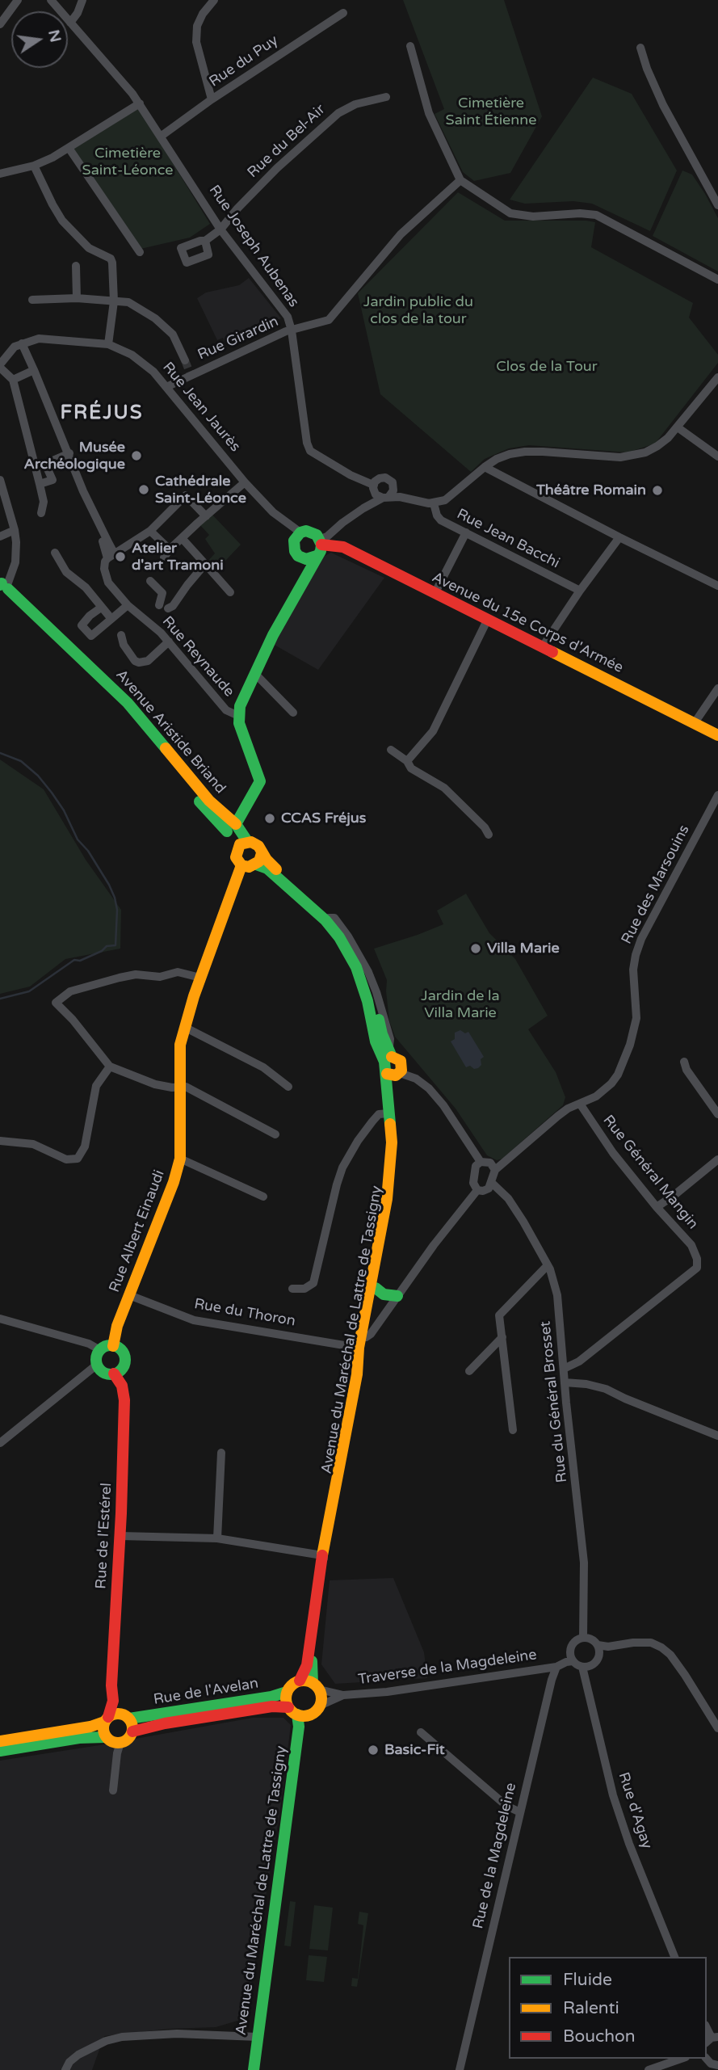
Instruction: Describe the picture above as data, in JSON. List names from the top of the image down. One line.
{"streets":{"main road":["Avenue du 15e Corps d'Armée","Avenue Aristide Briand","Rue Albert Einaudi","Avenue du Maréchal de Lattre de Tassigny","Rue de l'Estérel","Rue de l'Avelan"],"street":["Rue du Puy","Rue du Bel-Air","Rue Joseph Aubenas","Rue Girardin","Rue Jean Jaurès","Rue Jean Bacchi","Rue Reynaude","Rue des Marsouins","Rue Général Mangin","Rue du Thoron","Rue du Général Brosset","Traverse de la Magdeleine","Rue d'Agay","Rue de la Magdeleine"]},"crossings":[["Rue du Puy","Rue Joseph Aubenas"],["Rue du Bel-Air","Rue Joseph Aubenas"],["Rue Joseph Aubenas","Rue Girardin"],["Rue Girardin","Rue Jean Jaurès"],["Rue Jean Jaurès","Avenue du 15e Corps d'Armée"],["Avenue Aristide Briand","Rue Albert Einaudi"],["Rue des Marsouins","Rue Général Mangin"],["Rue Général Mangin","Rue du Général Brosset"],["Rue Albert Einaudi","Rue du Thoron"],["Rue Albert Einaudi","Rue de l'Estérel"],["Rue du Thoron","Avenue du Maréchal de Lattre de Tassigny"],["Avenue du Maréchal de Lattre de Tassigny","Traverse de la Magdeleine"],["Avenue du Maréchal de Lattre de Tassigny","Rue de l'Avelan"],["Rue du Général Brosset","Rue d'Agay"],["Rue de l'Estérel","Rue de l'Avelan"],["Traverse de la Magdeleine","Rue de l'Avelan"],["Traverse de la Magdeleine","Rue de la Magdeleine"]],"districts":["FRÉJUS"],"parks":["Cimetière Saint Étienne","Cimetière Saint-Léonce","Jardin public du clos de la tour","Clos de la Tour","Jardin de la Villa Marie"],"places":["Musée Archéologique","Cathédrale Saint-Léonce","Théâtre Romain","Atelier d'art Tramoni","CCAS Fréjus","Villa Marie","Basic-Fit"],"legend":["Fluide","Ralenti","Bouchon"],"north":"right"}
